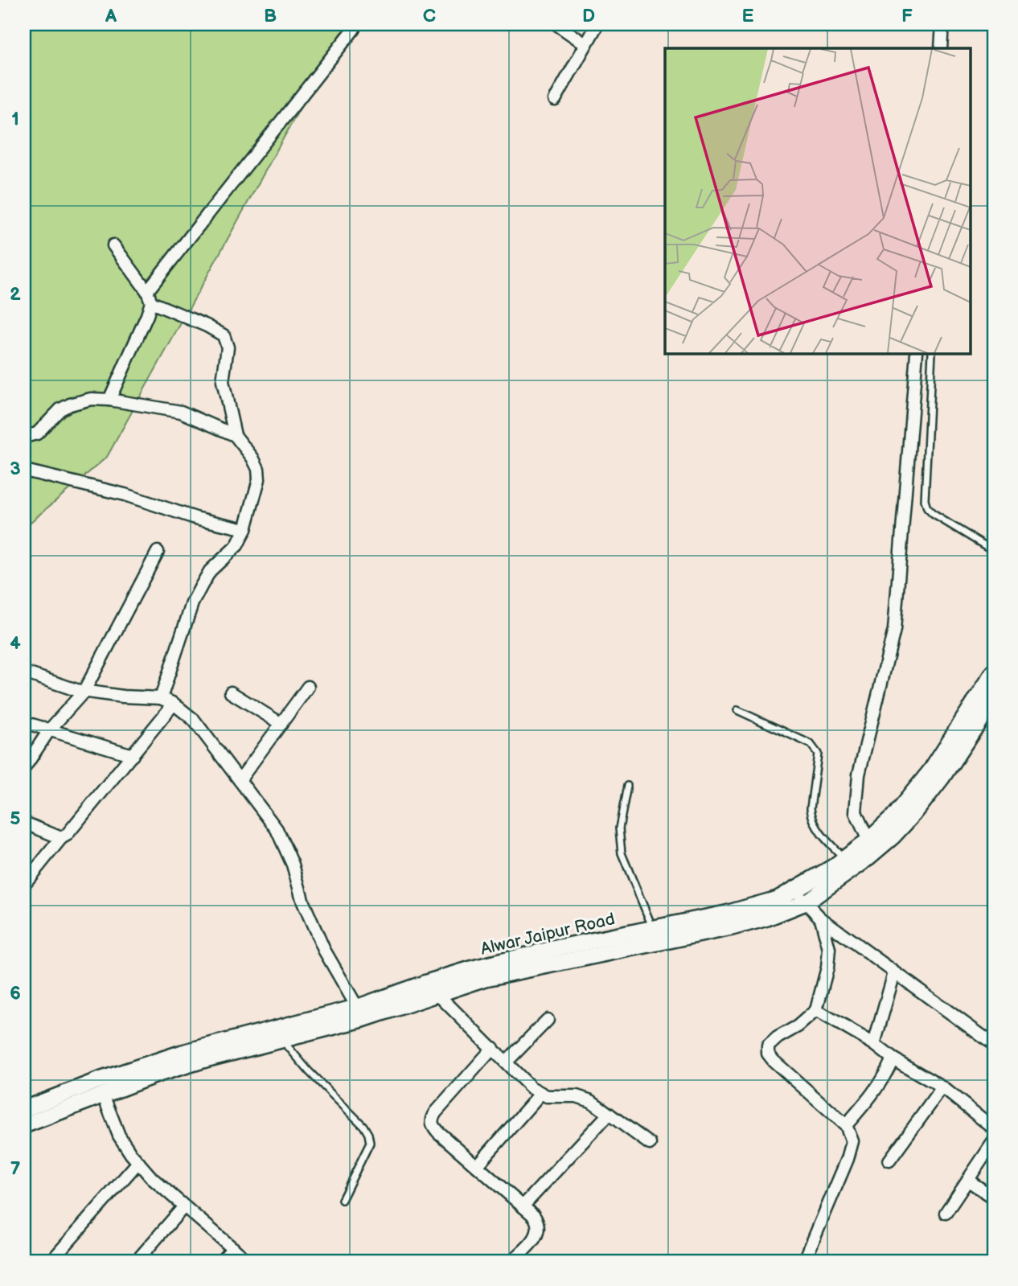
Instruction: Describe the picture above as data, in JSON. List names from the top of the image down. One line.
{"streets":{"main road":["Alwar Jaipur Road"]},"grid":{"columns":["A","B","C","D","E","F"],"rows":["1","2","3","4","5","6","7"]}}
